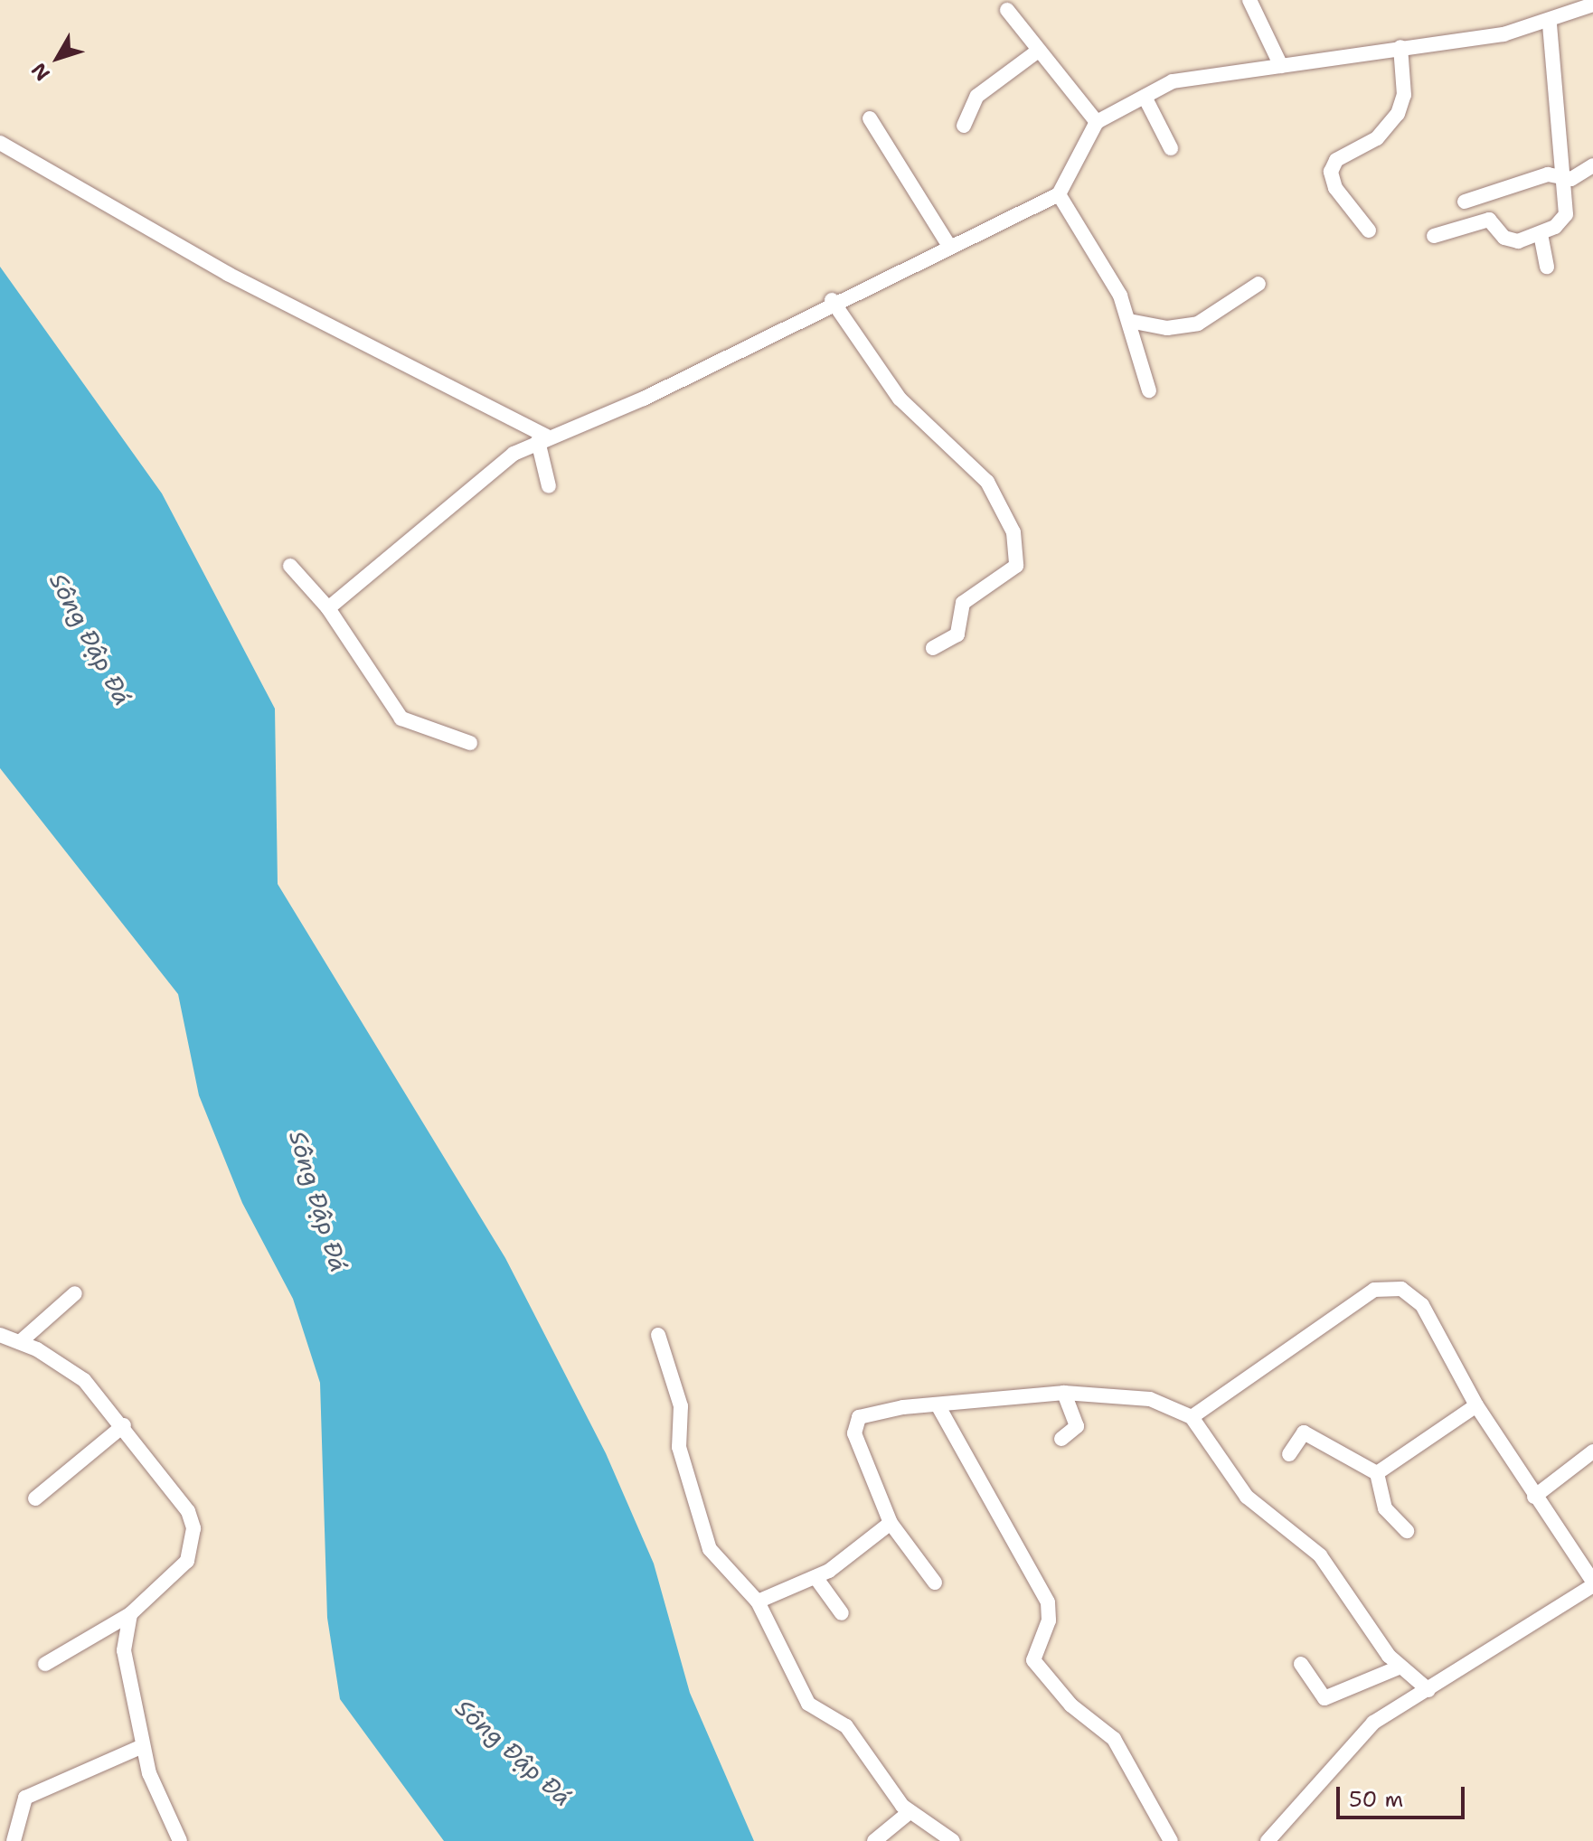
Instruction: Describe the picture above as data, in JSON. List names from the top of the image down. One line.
{"water":["Sông Đập Đá"],"scale_bar":"50 m","north":"bottom left"}
